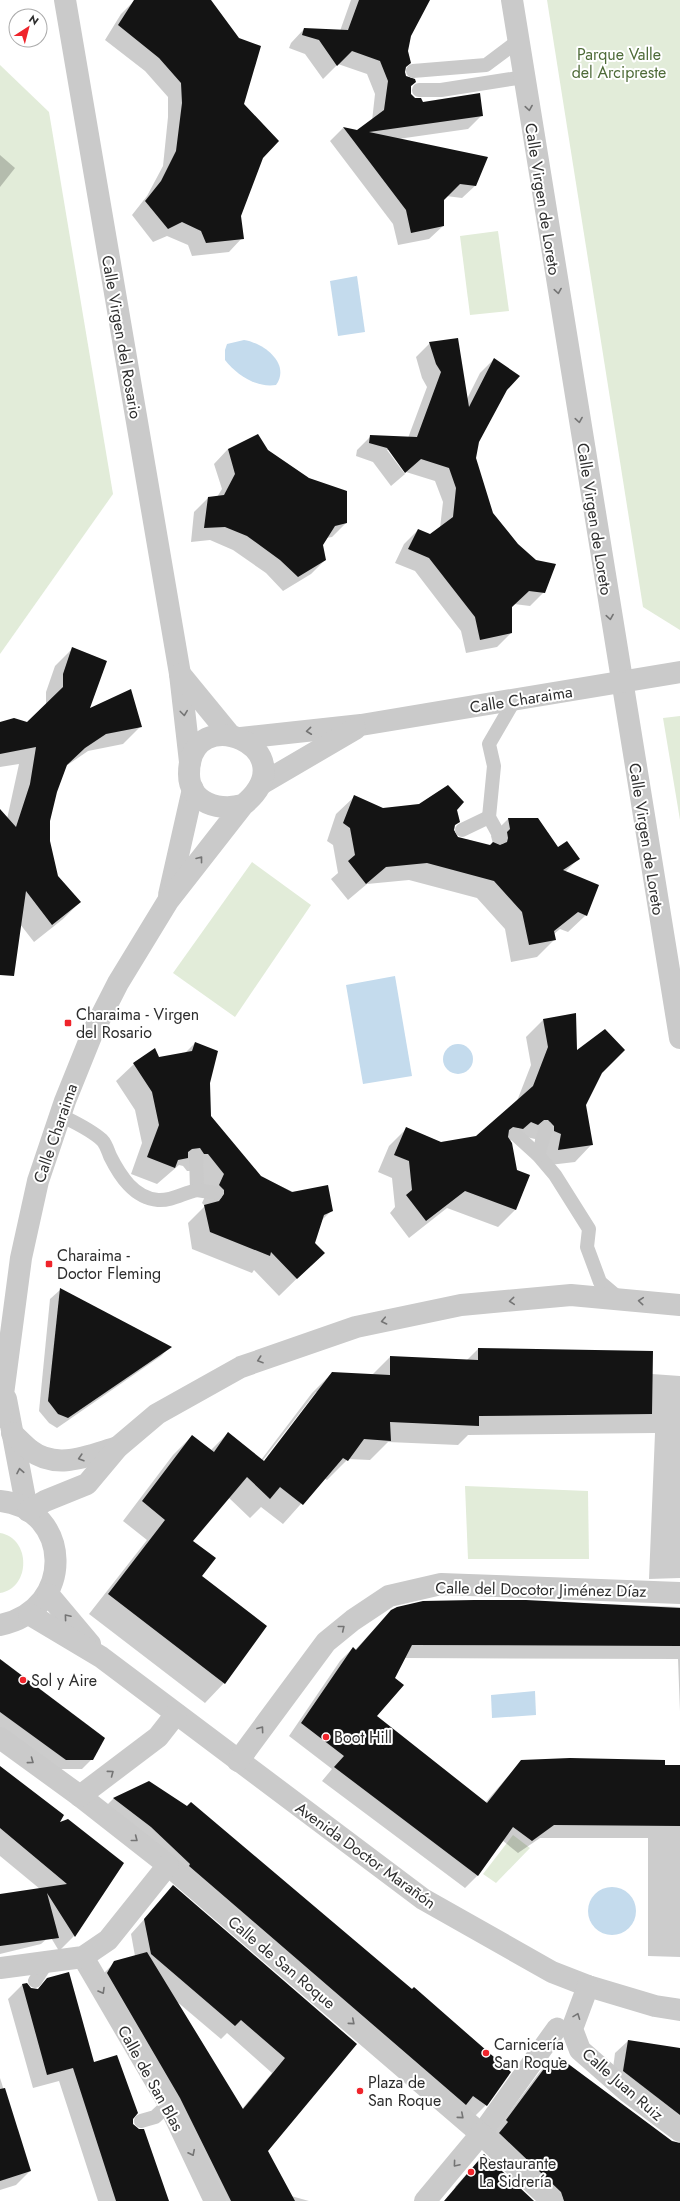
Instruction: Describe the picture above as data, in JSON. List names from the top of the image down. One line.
{"streets":{"street":["Calle Virgen de Loreto","Calle Virgen del Rosario","Calle Charaima","Calle del Docotor Jiménez Díaz","Avenida Doctor Marañón","Calle de San Roque","Calle de San Blas","Calle Juan Ruiz"]},"crossings":[["Calle Virgen de Loreto","Calle Charaima"],["Calle Virgen del Rosario","Calle Charaima"],["Calle del Docotor Jiménez Díaz","Avenida Doctor Marañón"],["Avenida Doctor Marañón","Calle Juan Ruiz"]],"one_way":["Calle Virgen de Loreto","Calle del Docotor Jiménez Díaz","Calle de San Roque","Calle de San Blas","Calle Juan Ruiz"],"parks":["Parque Valle del Arcipreste"],"places":{"transit":["Charaima - Virgen del Rosario","Charaima - Doctor Fleming"],"other":["Sol y Aire","Boot Hill","Carnicería San Roque","Plaza de San Roque","Restaurante La Sidrería"]},"north":"top right"}
